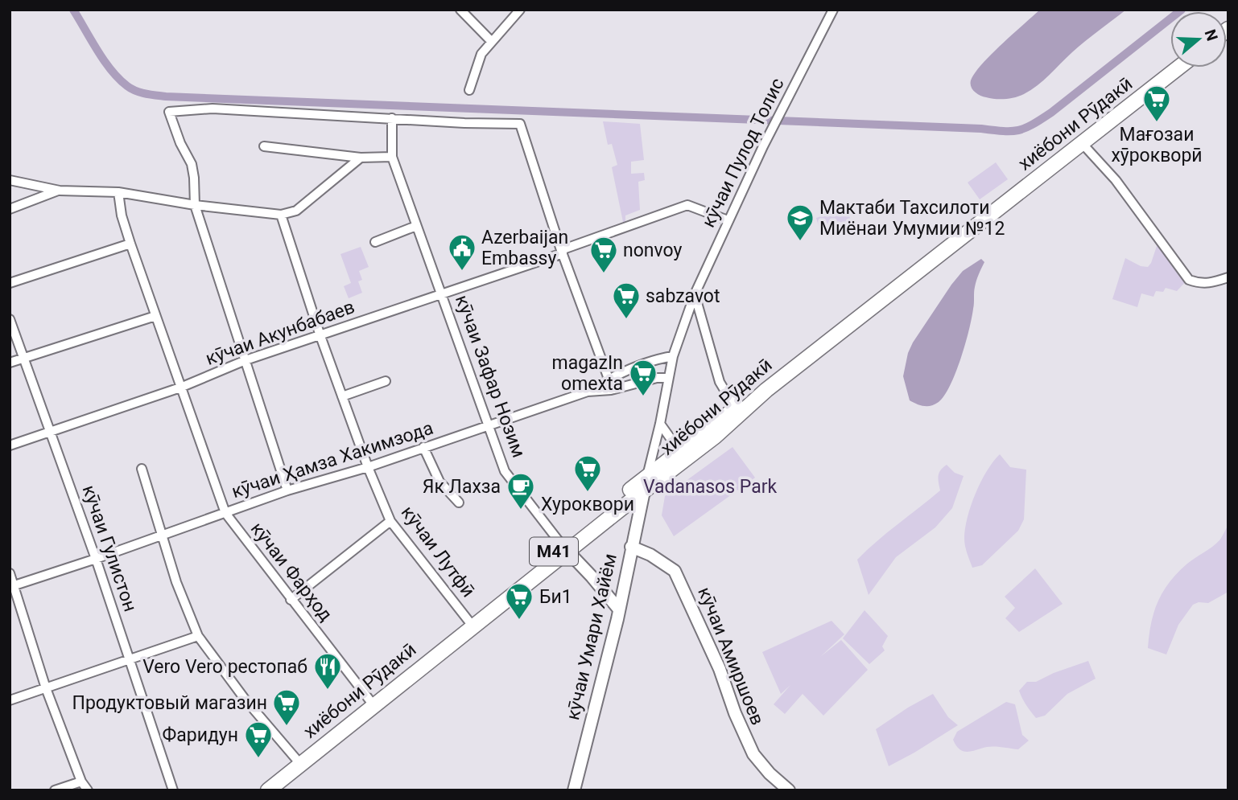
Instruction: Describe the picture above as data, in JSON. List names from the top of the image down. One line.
{"streets":{"highway":["хиёбони Рӯдакӣ","M41"],"street":["кӯчаи Пулод Толис","кӯчаи Акунбабаев","кӯчаи Зафар Нозим","кӯчаи Ҳамза Хакимзода","кӯчаи Гулистон","кӯчаи Лутфӣ","кӯчаи Фарҳод","кӯчаи Умари Хайём","кӯчаи Амиршоев"]},"crossings":[["хиёбони Рӯдакӣ","кӯчаи Пулод Толис"],["хиёбони Рӯдакӣ","кӯчаи Зафар Нозим"],["хиёбони Рӯдакӣ","M41"],["хиёбони Рӯдакӣ","кӯчаи Умари Хайём"],["кӯчаи Пулод Толис","кӯчаи Акунбабаев"],["кӯчаи Пулод Толис","кӯчаи Ҳамза Хакимзода"],["кӯчаи Пулод Толис","кӯчаи Умари Хайём"],["кӯчаи Акунбабаев","кӯчаи Зафар Нозим"],["кӯчаи Акунбабаев","кӯчаи Гулистон"],["кӯчаи Акунбабаев","кӯчаи Лутфӣ"],["кӯчаи Акунбабаев","кӯчаи Фарҳод"],["кӯчаи Зафар Нозим","кӯчаи Ҳамза Хакимзода"],["кӯчаи Зафар Нозим","M41"],["кӯчаи Зафар Нозим","кӯчаи Умари Хайём"],["кӯчаи Ҳамза Хакимзода","кӯчаи Гулистон"],["кӯчаи Ҳамза Хакимзода","кӯчаи Лутфӣ"],["кӯчаи Ҳамза Хакимзода","кӯчаи Фарҳод"],["кӯчаи Лутфӣ","M41"],["M41","кӯчаи Фарҳод"],["кӯчаи Умари Хайём","кӯчаи Амиршоев"]],"parks":["Vadanasos Park"],"places":{"supermarket":["Мағозаи хӯрокворӣ","nonvoy","sabzavot","magazIn omexta","Хуроквори","Би1","Продуктовый магазин","Фаридун"],"school or university":["Мактаби Тахсилоти Миёнаи Умумии №12"],"public building":["Azerbaijan Embassy"],"cafe":["Як Лахза"],"restaurant":["Vero Vero рестопаб"]},"north":"right"}
